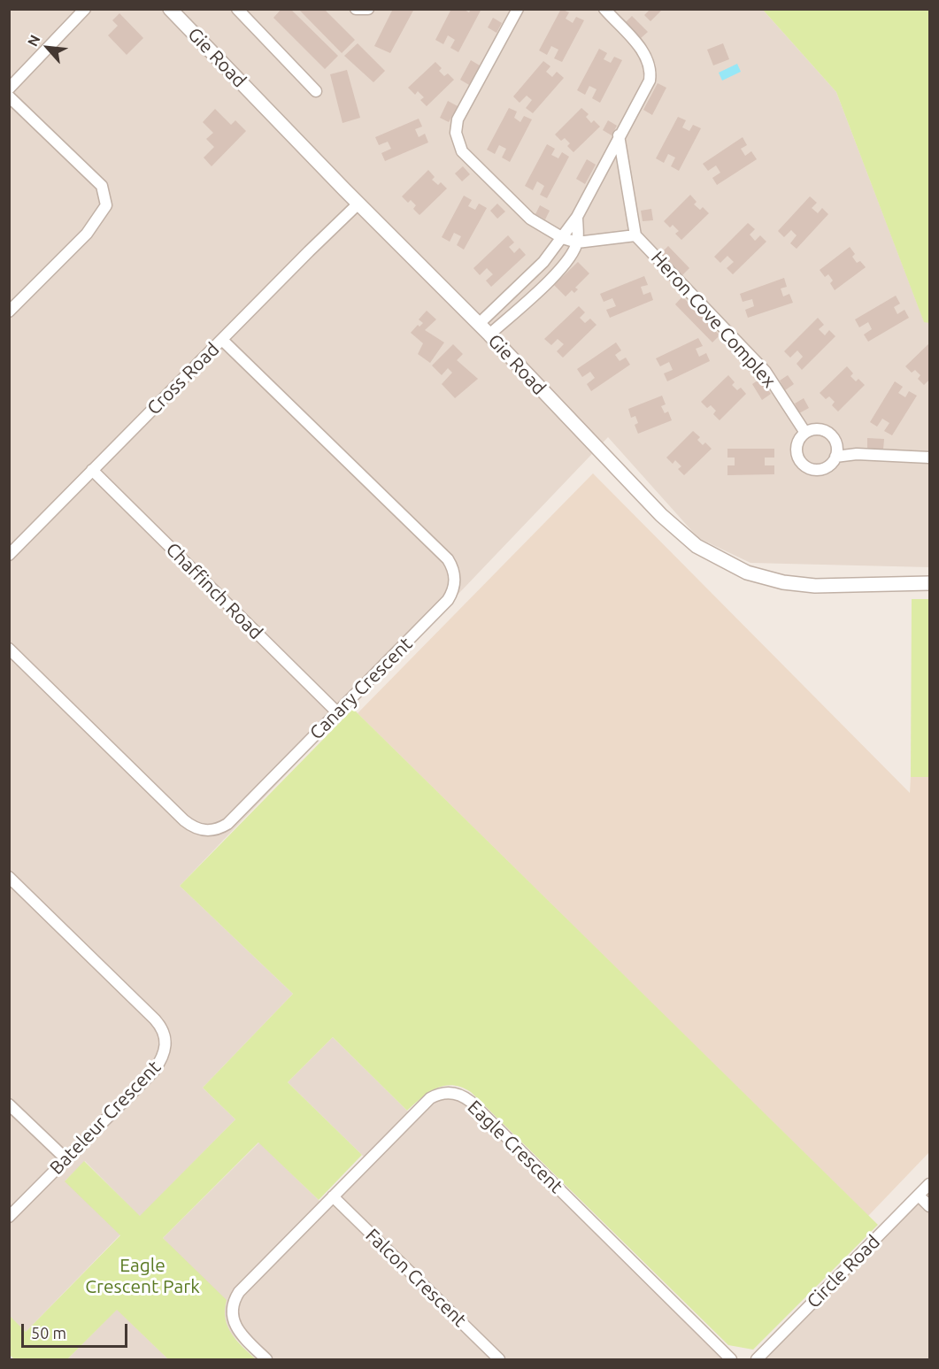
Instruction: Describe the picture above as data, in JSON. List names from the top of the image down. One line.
{"streets":{"street":["Gie Road","Heron Cove Complex","Cross Road","Chaffinch Road","Canary Crescent","Bateleur Crescent","Eagle Crescent","Circle Road","Falcon Crescent"]},"crossings":[["Gie Road","Cross Road"],["Cross Road","Chaffinch Road"],["Cross Road","Canary Crescent"],["Chaffinch Road","Canary Crescent"],["Eagle Crescent","Falcon Crescent"]],"parks":["Eagle Crescent Park"],"scale_bar":"50 m","north":"top left"}
